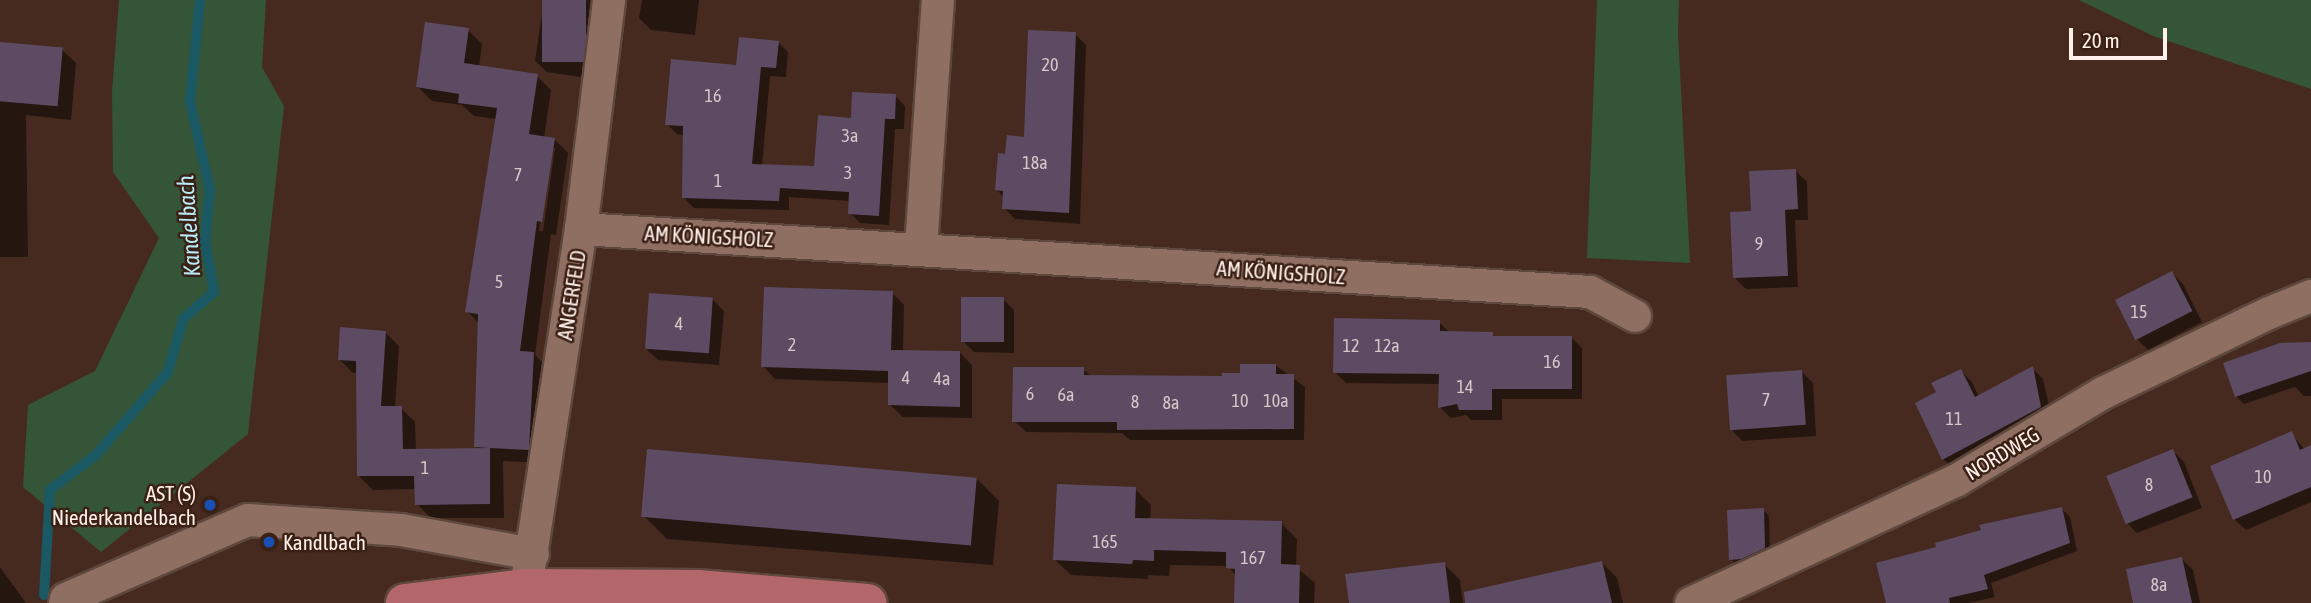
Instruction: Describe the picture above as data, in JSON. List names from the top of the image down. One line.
{"streets":{"street":["AM KÖNIGSHOLZ","ANGERFELD","NORDWEG"]},"crossings":[["AM KÖNIGSHOLZ","ANGERFELD"]],"water":["Kandelbach"],"places":["AST (S) Niederkandelbach","Kandlbach"],"house_numbers":["20","16","3a","18a","3","7","1","9","5","15","4","2","12","12a","16","4","4a","14","6","6a","7","10","10a","8","8a","11","1","10","8","165","167","8a"],"scale_bar":"20 m"}
